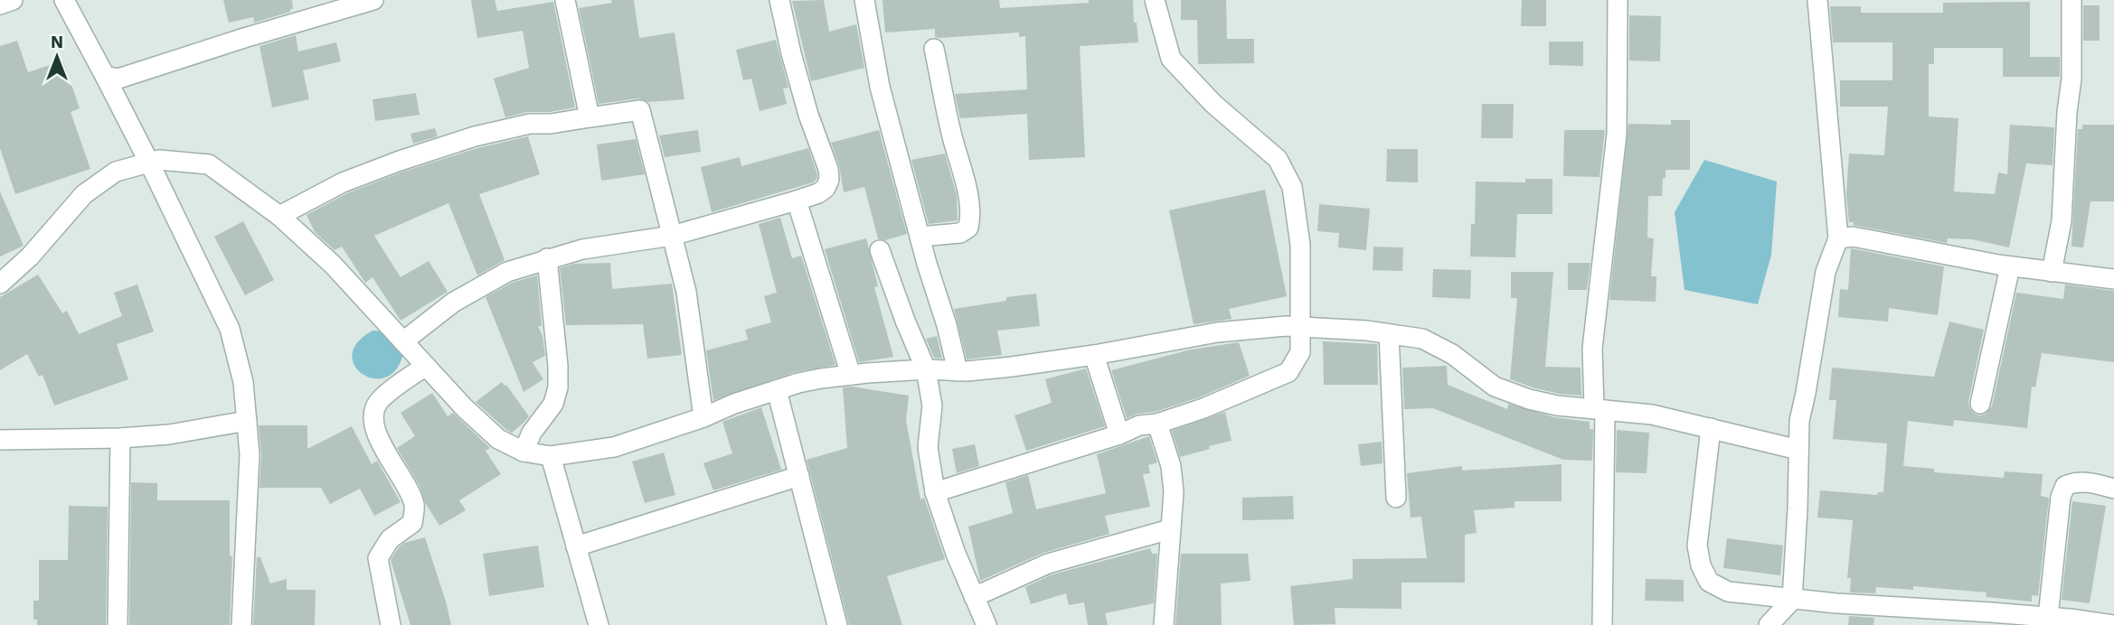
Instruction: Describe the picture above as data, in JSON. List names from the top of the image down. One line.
{"north":"top"}
